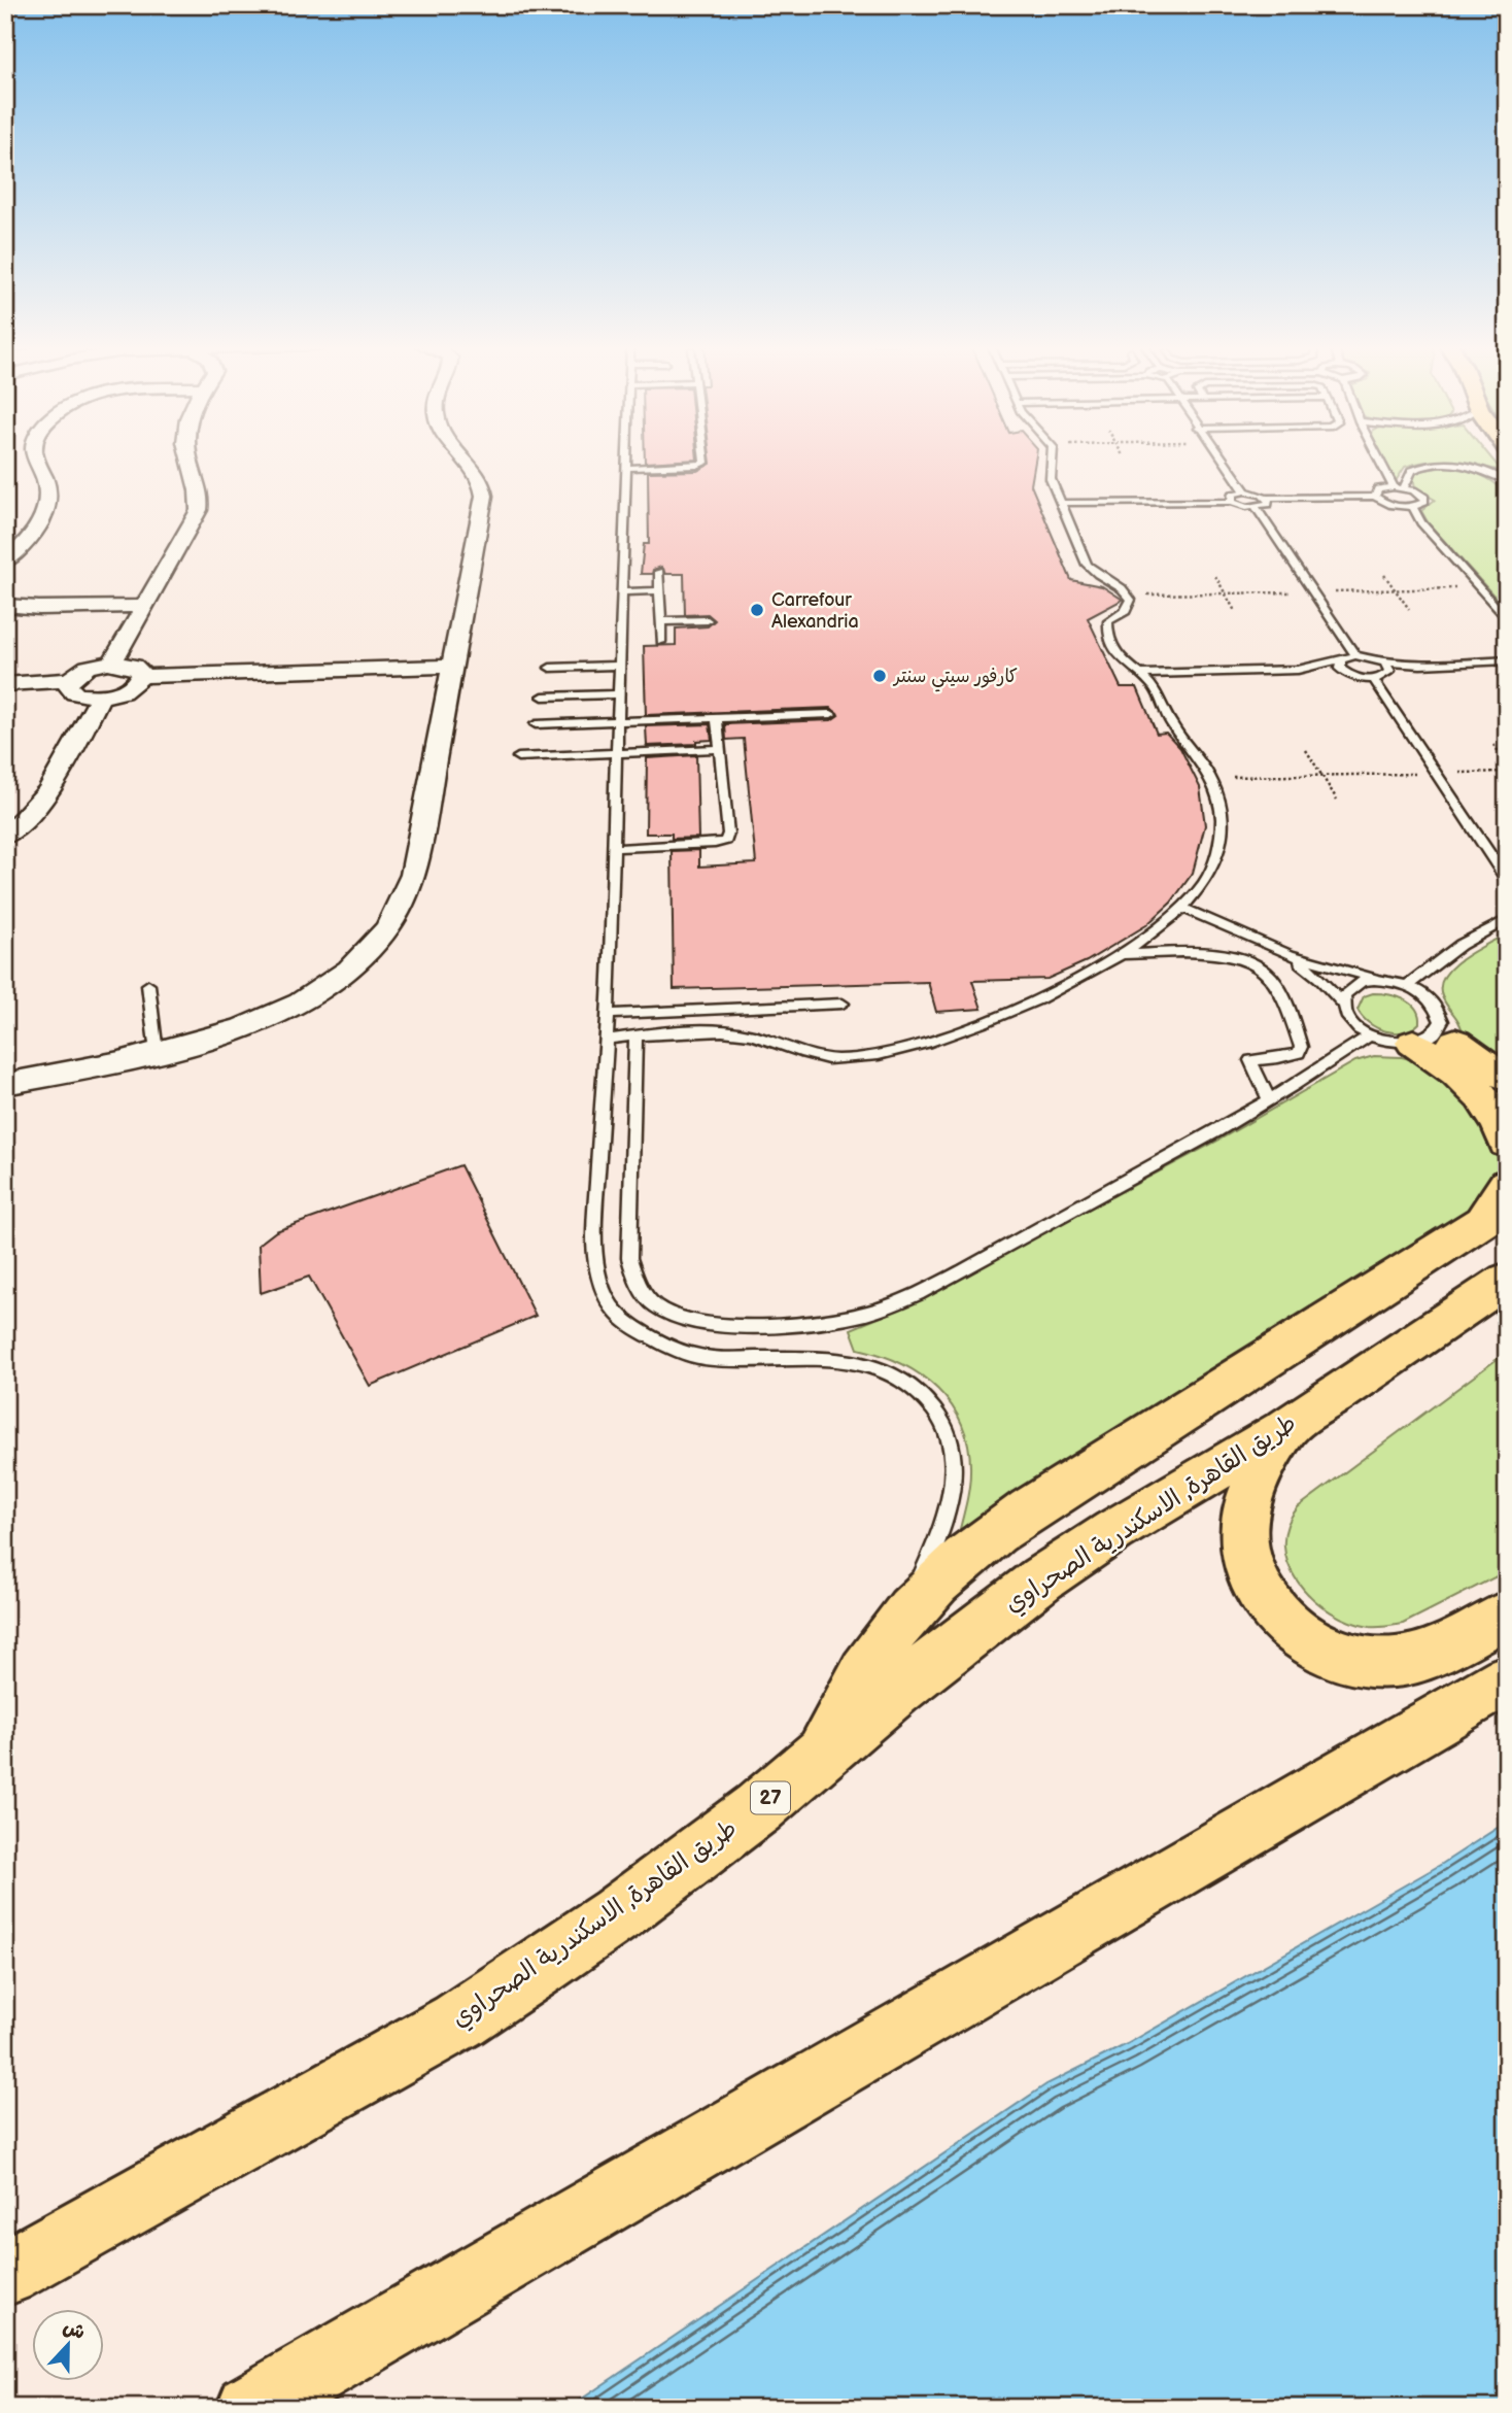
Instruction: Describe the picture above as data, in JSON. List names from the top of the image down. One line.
{"streets":{"highway":["طريق القاهرة, الاسكندرية الصحراوي","27"]},"crossings":[["طريق القاهرة, الاسكندرية الصحراوي","27"]],"places":["Carrefour Alexandria","كارفور سيتي سنتر"],"north":"top"}
